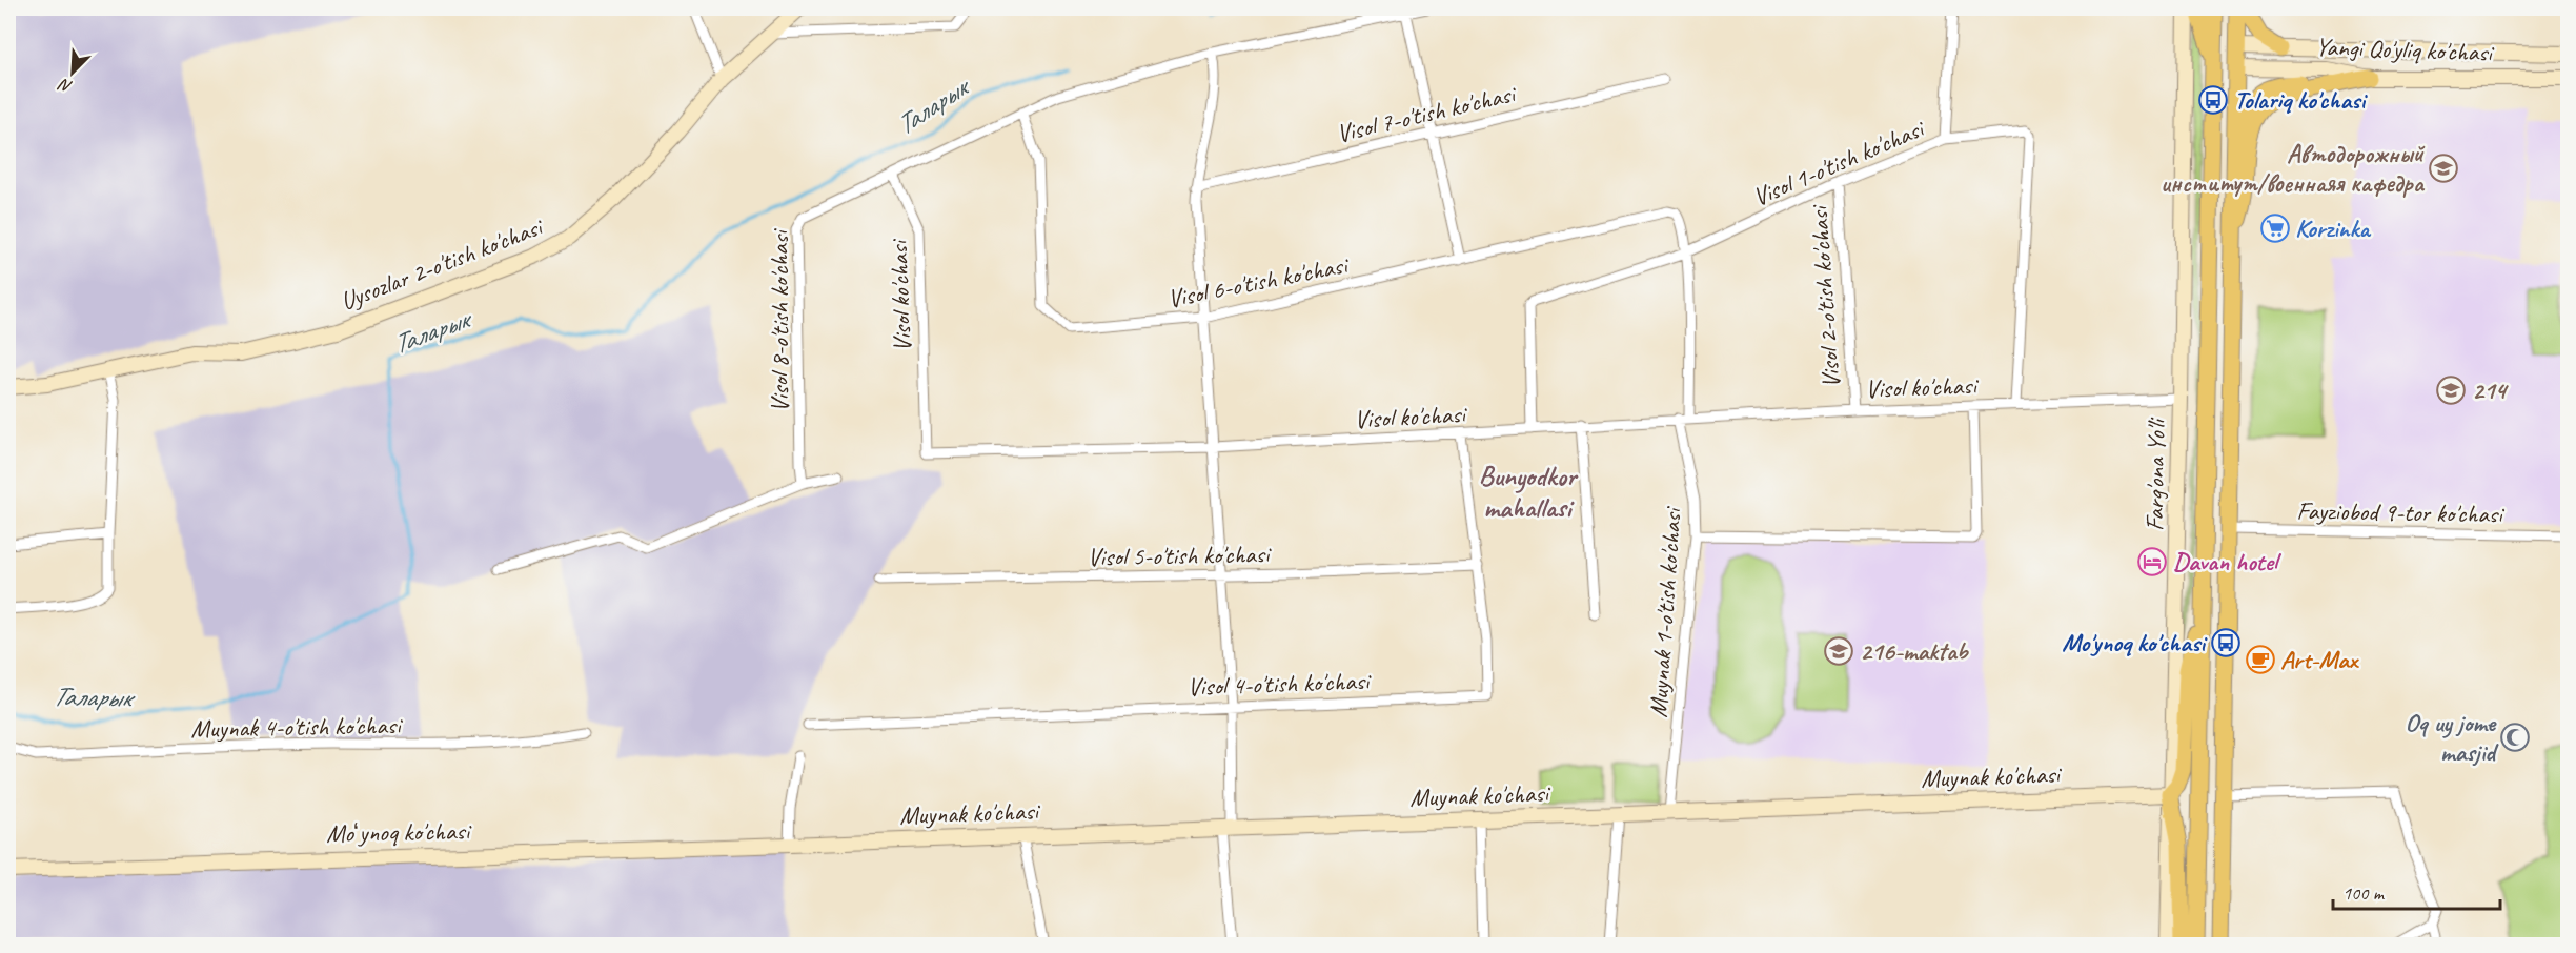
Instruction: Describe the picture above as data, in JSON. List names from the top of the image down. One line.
{"streets":{"main road":["Yangi Qo'yliq ko'chasi","Farg'ona Yo'li"],"street":["Visol 7-o'tish ko'chasi","Visol 1-o'tish ko'chasi","Uysozlar 2-o'tish ko'chasi","Visol 6-o'tish ko'chasi","Visol ko'chasi","Visol 2-o'tish ko'chasi","Visol 8-o'tish ko'chasi","Fayziobod 9-tor ko'chasi","Visol 5-o'tish ko'chasi","Muynak 1-o'tish ko'chasi","Visol 4-o'tish ko'chasi","Muynak 4-o'tish ko'chasi","Muynak ko'chasi","Moʻynoq ko'chasi"]},"crossings":[["Yangi Qo'yliq ko'chasi","Farg'ona Yo'li"],["Visol 1-o'tish ko'chasi","Visol 6-o'tish ko'chasi"],["Visol 1-o'tish ko'chasi","Visol ko'chasi"],["Visol 1-o'tish ko'chasi","Visol 2-o'tish ko'chasi"],["Visol 6-o'tish ko'chasi","Visol 8-o'tish ko'chasi"],["Visol ko'chasi","Visol 2-o'tish ko'chasi"],["Visol ko'chasi","Visol 8-o'tish ko'chasi"],["Visol ko'chasi","Farg'ona Yo'li"],["Visol ko'chasi","Muynak 1-o'tish ko'chasi"],["Visol ko'chasi","Visol 4-o'tish ko'chasi"],["Farg'ona Yo'li","Muynak ko'chasi"],["Visol 5-o'tish ko'chasi","Visol 4-o'tish ko'chasi"],["Muynak 1-o'tish ko'chasi","Muynak ko'chasi"],["Muynak ko'chasi","Moʻynoq ko'chasi"]],"districts":["Bunyodkor mahallasi"],"water":["Таларык"],"places":{"bus stop":["Tolariq ko'chasi","Mo'ynoq ko'chasi"],"school or university":["Автодорожный институт/военнаяя кафедра","214","216-maktab"],"supermarket":["Korzinka"],"hotel":["Davan hotel"],"cafe":["Art-Max"],"mosque":["Oq uy jome masjid"]},"scale_bar":"100 m","north":"bottom left"}
